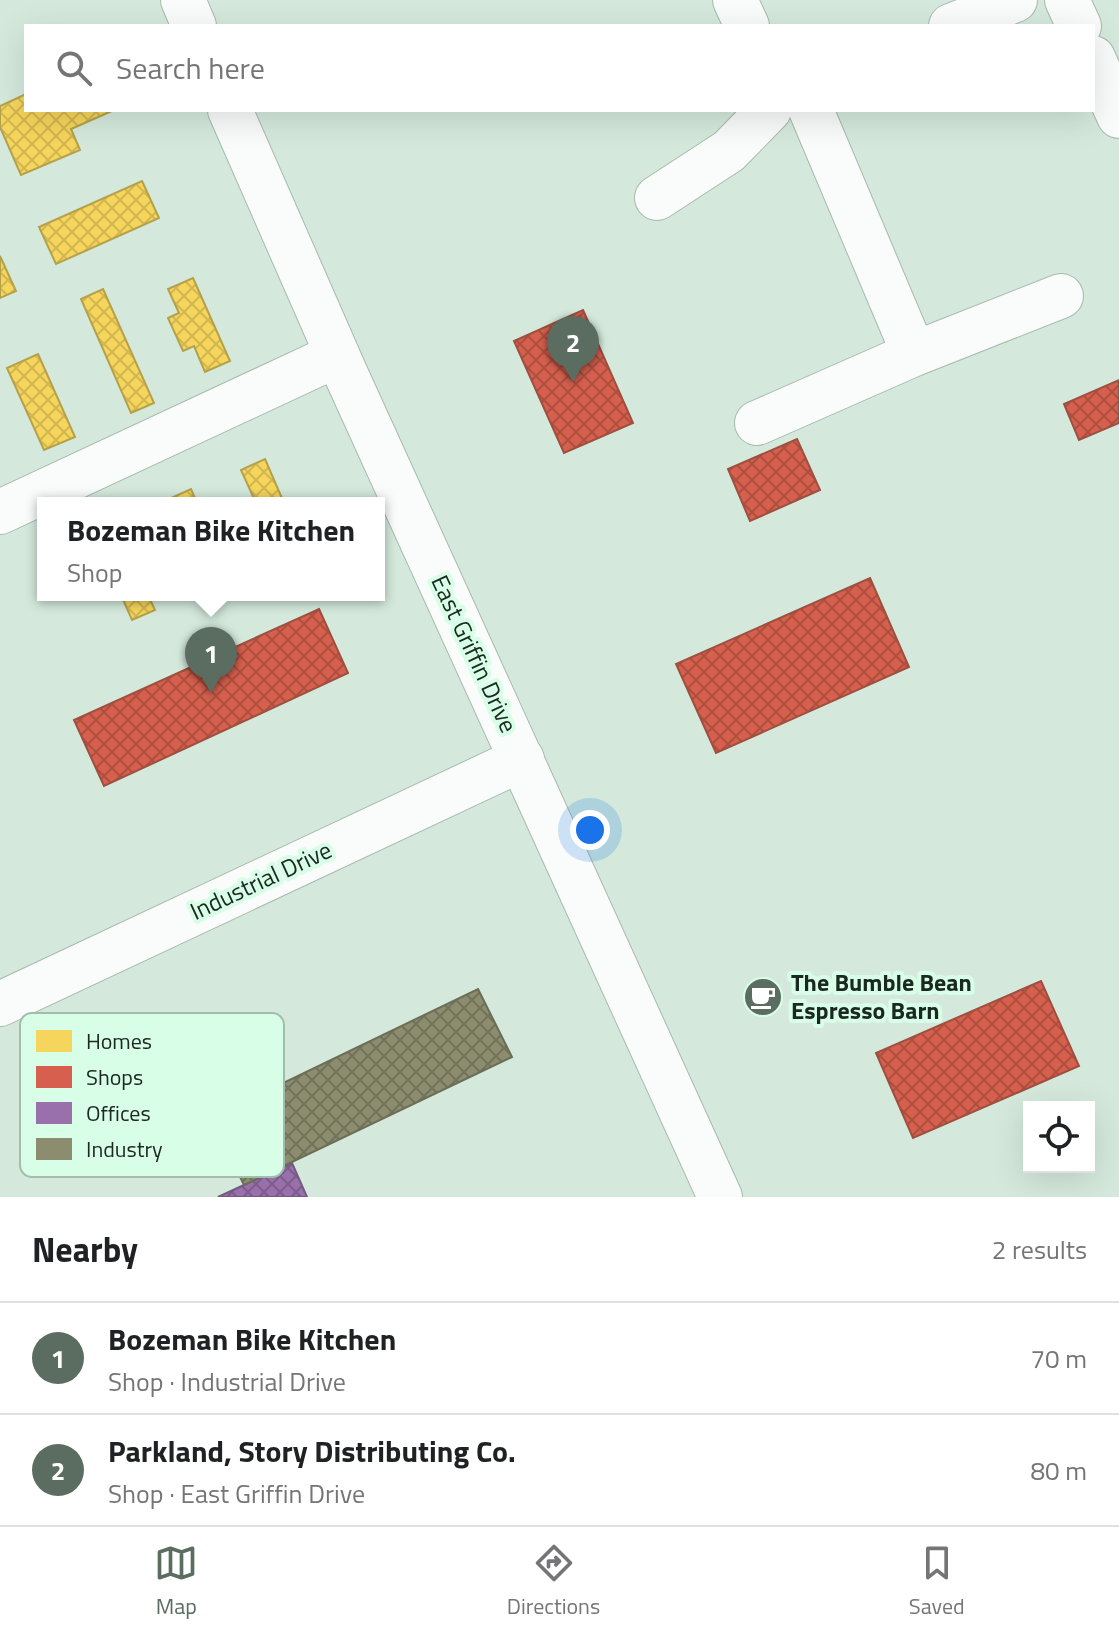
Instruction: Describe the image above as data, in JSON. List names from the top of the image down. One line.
{"streets":{"main road":["East Griffin Drive","Industrial Drive"]},"crossings":[["East Griffin Drive","Industrial Drive"]],"places":{"cafe":["The Bumble Bean Espresso Barn"]},"legend":["Homes","Shops","Offices","Industry"],"page":{"search":"Search here","pins":["2","1"],"popup":["Bozeman Bike Kitchen","Shop"],"heading":["Nearby","2 results"],"list":[{"mark":"1","name":"Bozeman Bike Kitchen","note":"Shop · Industrial Drive","value":"70 m"},{"mark":"2","name":"Parkland, Story Distributing Co.","note":"Shop · East Griffin Drive","value":"80 m"}],"nav":["Map","Directions","Saved"]}}
